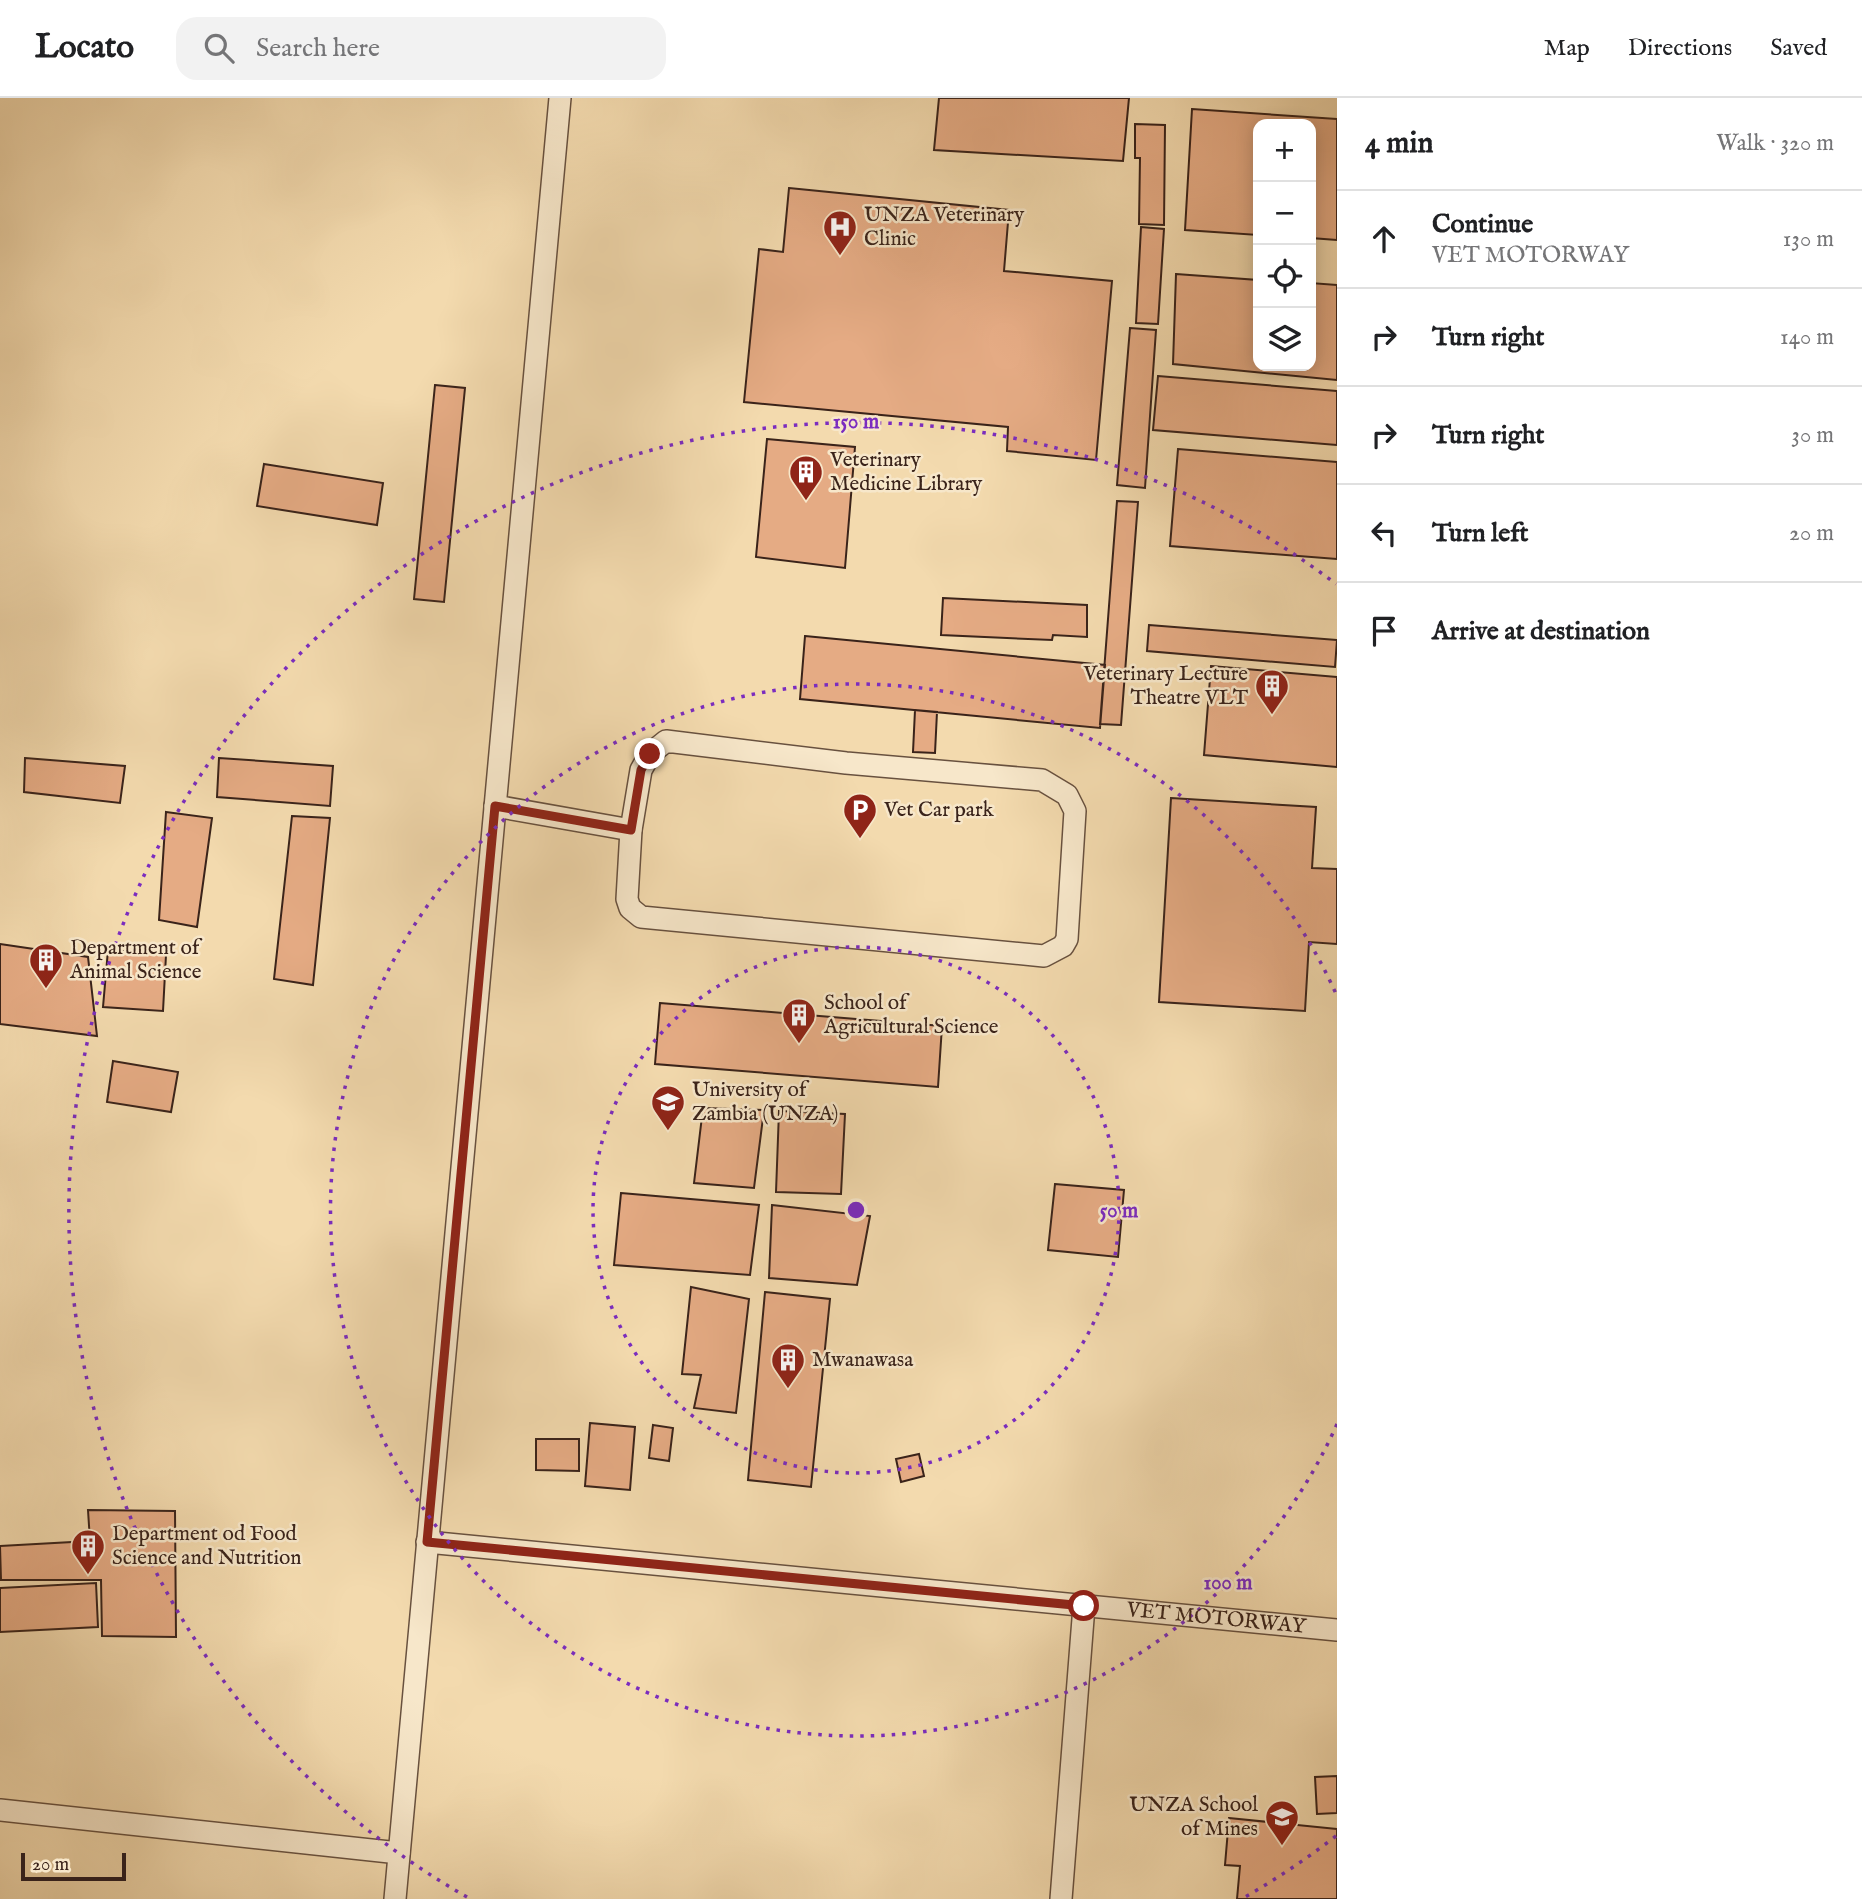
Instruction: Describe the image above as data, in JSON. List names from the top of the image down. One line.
{"streets":{"lane":["VET MOTORWAY"]},"places":{"hospital":["UNZA Veterinary Clinic"],"building":["Veterinary Medicine Library","Veterinary Lecture Theatre VLT","Department of Animal Science","School of Agricultural Science","Mwanawasa","Department od Food Science and Nutrition"],"parking":["Vet Car park"],"school or university":["University of Zambia (UNZA)","UNZA School of Mines"]},"scale_bar":"20 m","page":{"header":"Locato","search":"Search here","nav":["Map","Directions","Saved"],"heading":["4 min","Walk · 320 m"],"map_buttons":["+","−"],"list":[["Continue","VET MOTORWAY","130 m"],["Turn right","140 m"],["Turn right","30 m"],["Turn left","20 m"],"Arrive at destination"],"scale":"20 m"},"rings":["150 m","50 m","100 m"]}
